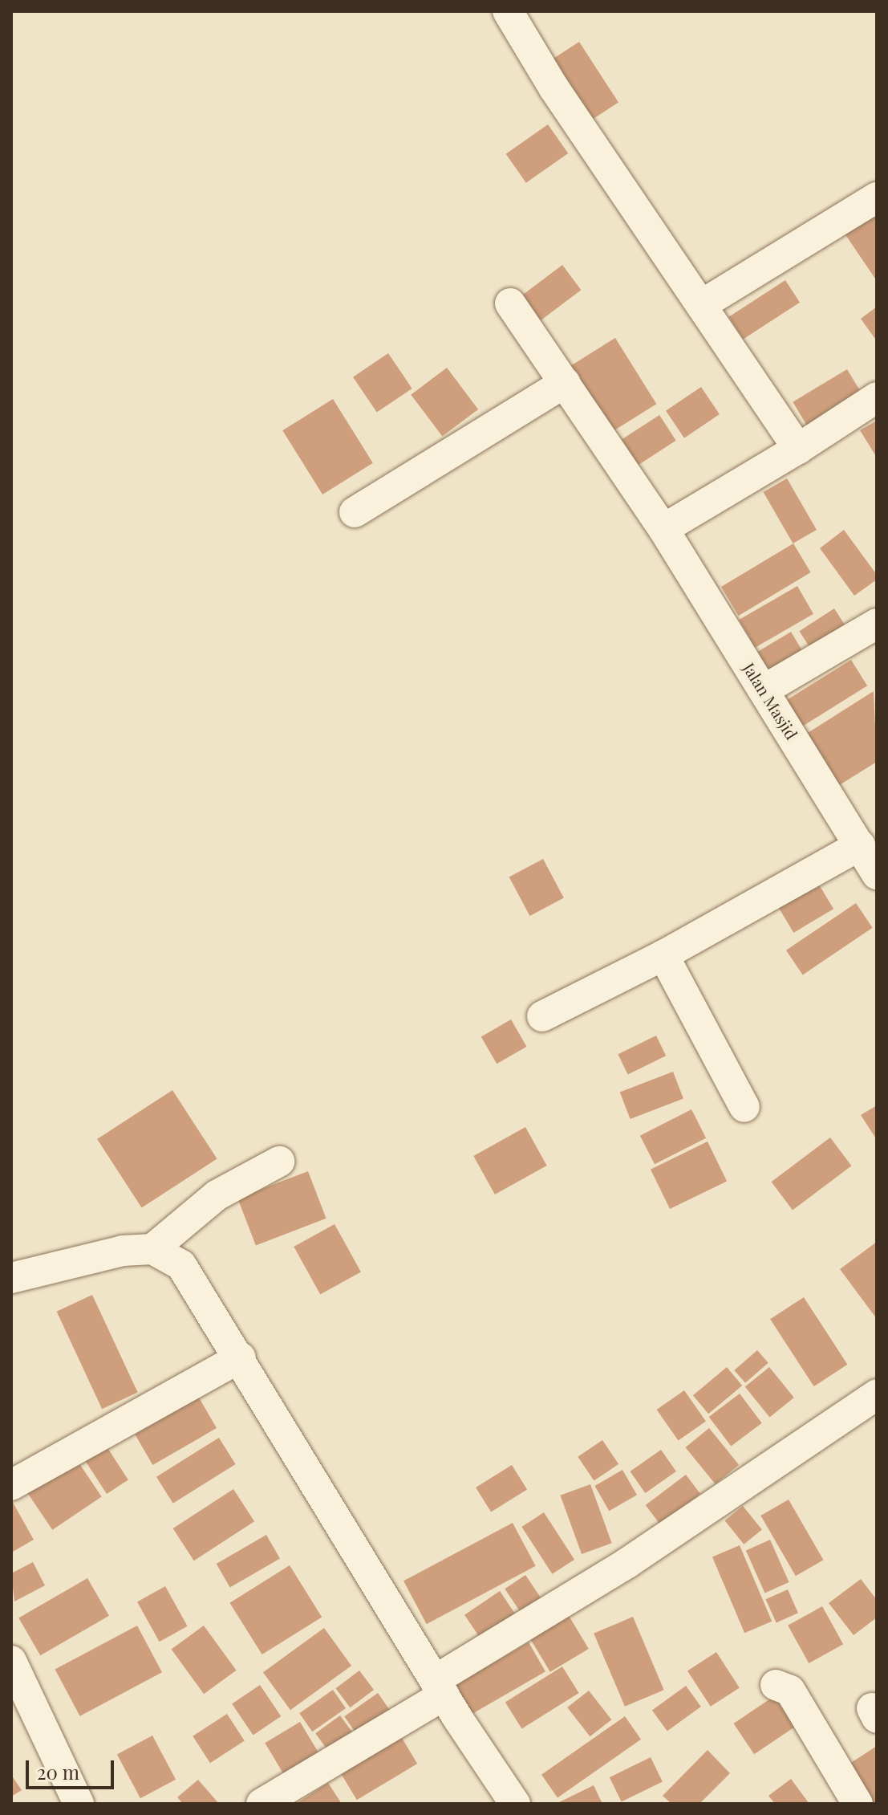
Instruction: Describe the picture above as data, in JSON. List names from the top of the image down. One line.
{"streets":{"street":["Jalan Masjid"]},"scale_bar":"20 m"}
